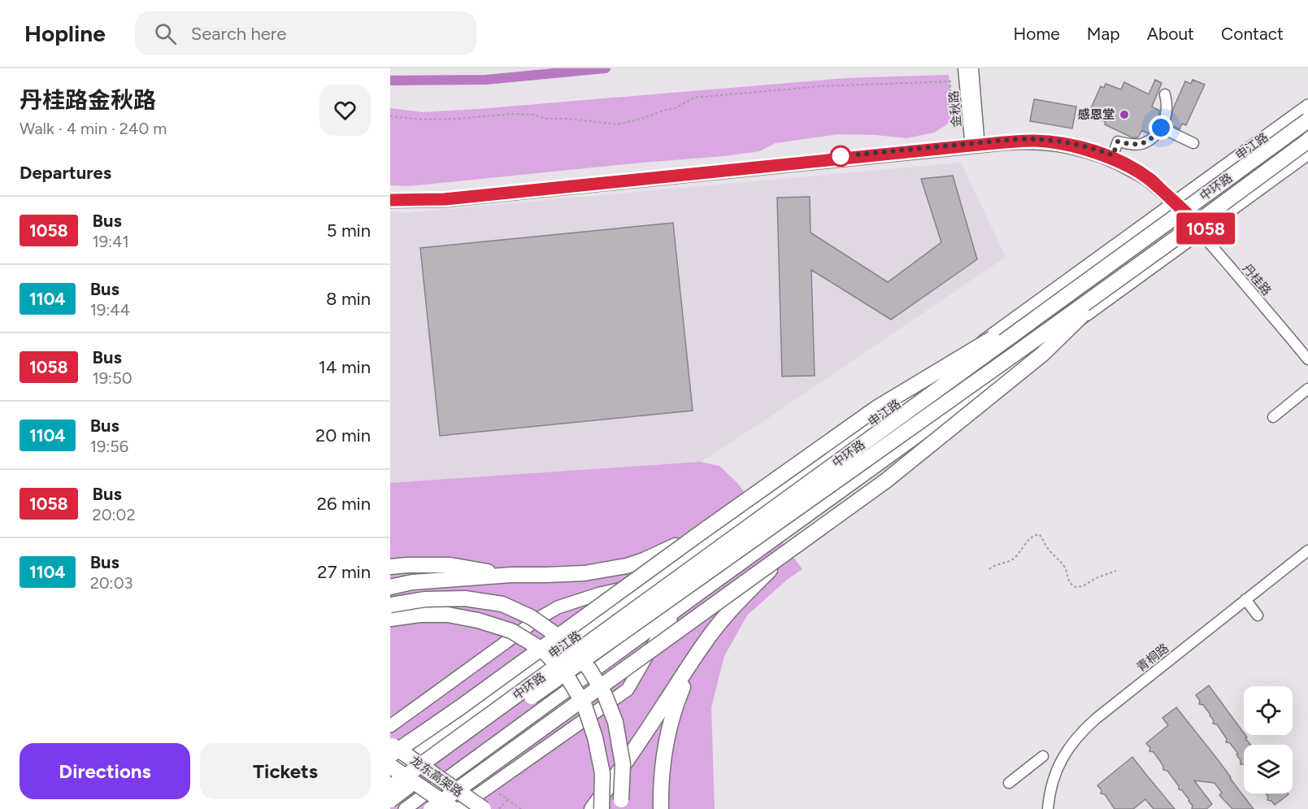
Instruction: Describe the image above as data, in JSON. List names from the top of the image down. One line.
{"streets":{"highway":["中环路","龙东高架路"],"main road":["申江路"],"street":["金秋路","丹桂路","青桐路"]},"crossings":[["金秋路","丹桂路"],["申江路","丹桂路"],["中环路","丹桂路"]],"places":["感恩堂"],"lines":["bus line 1058"],"page":{"header":"Hopline","search":"Search here","nav":["Home","Map","About","Contact"],"heading":[["丹桂路金秋路","Walk · 4 min · 240 m"],"Departures"],"on_map":"1058","list":[{"mark":"1058","name":"Bus","note":"19:41","value":"5 min"},{"mark":"1104","name":"Bus","note":"19:44","value":"8 min"},{"mark":"1058","name":"Bus","note":"19:50","value":"14 min"},{"mark":"1104","name":"Bus","note":"19:56","value":"20 min"},{"mark":"1058","name":"Bus","note":"20:02","value":"26 min"},{"mark":"1104","name":"Bus","note":"20:03","value":"27 min"}],"buttons":["Directions","Tickets"]}}
